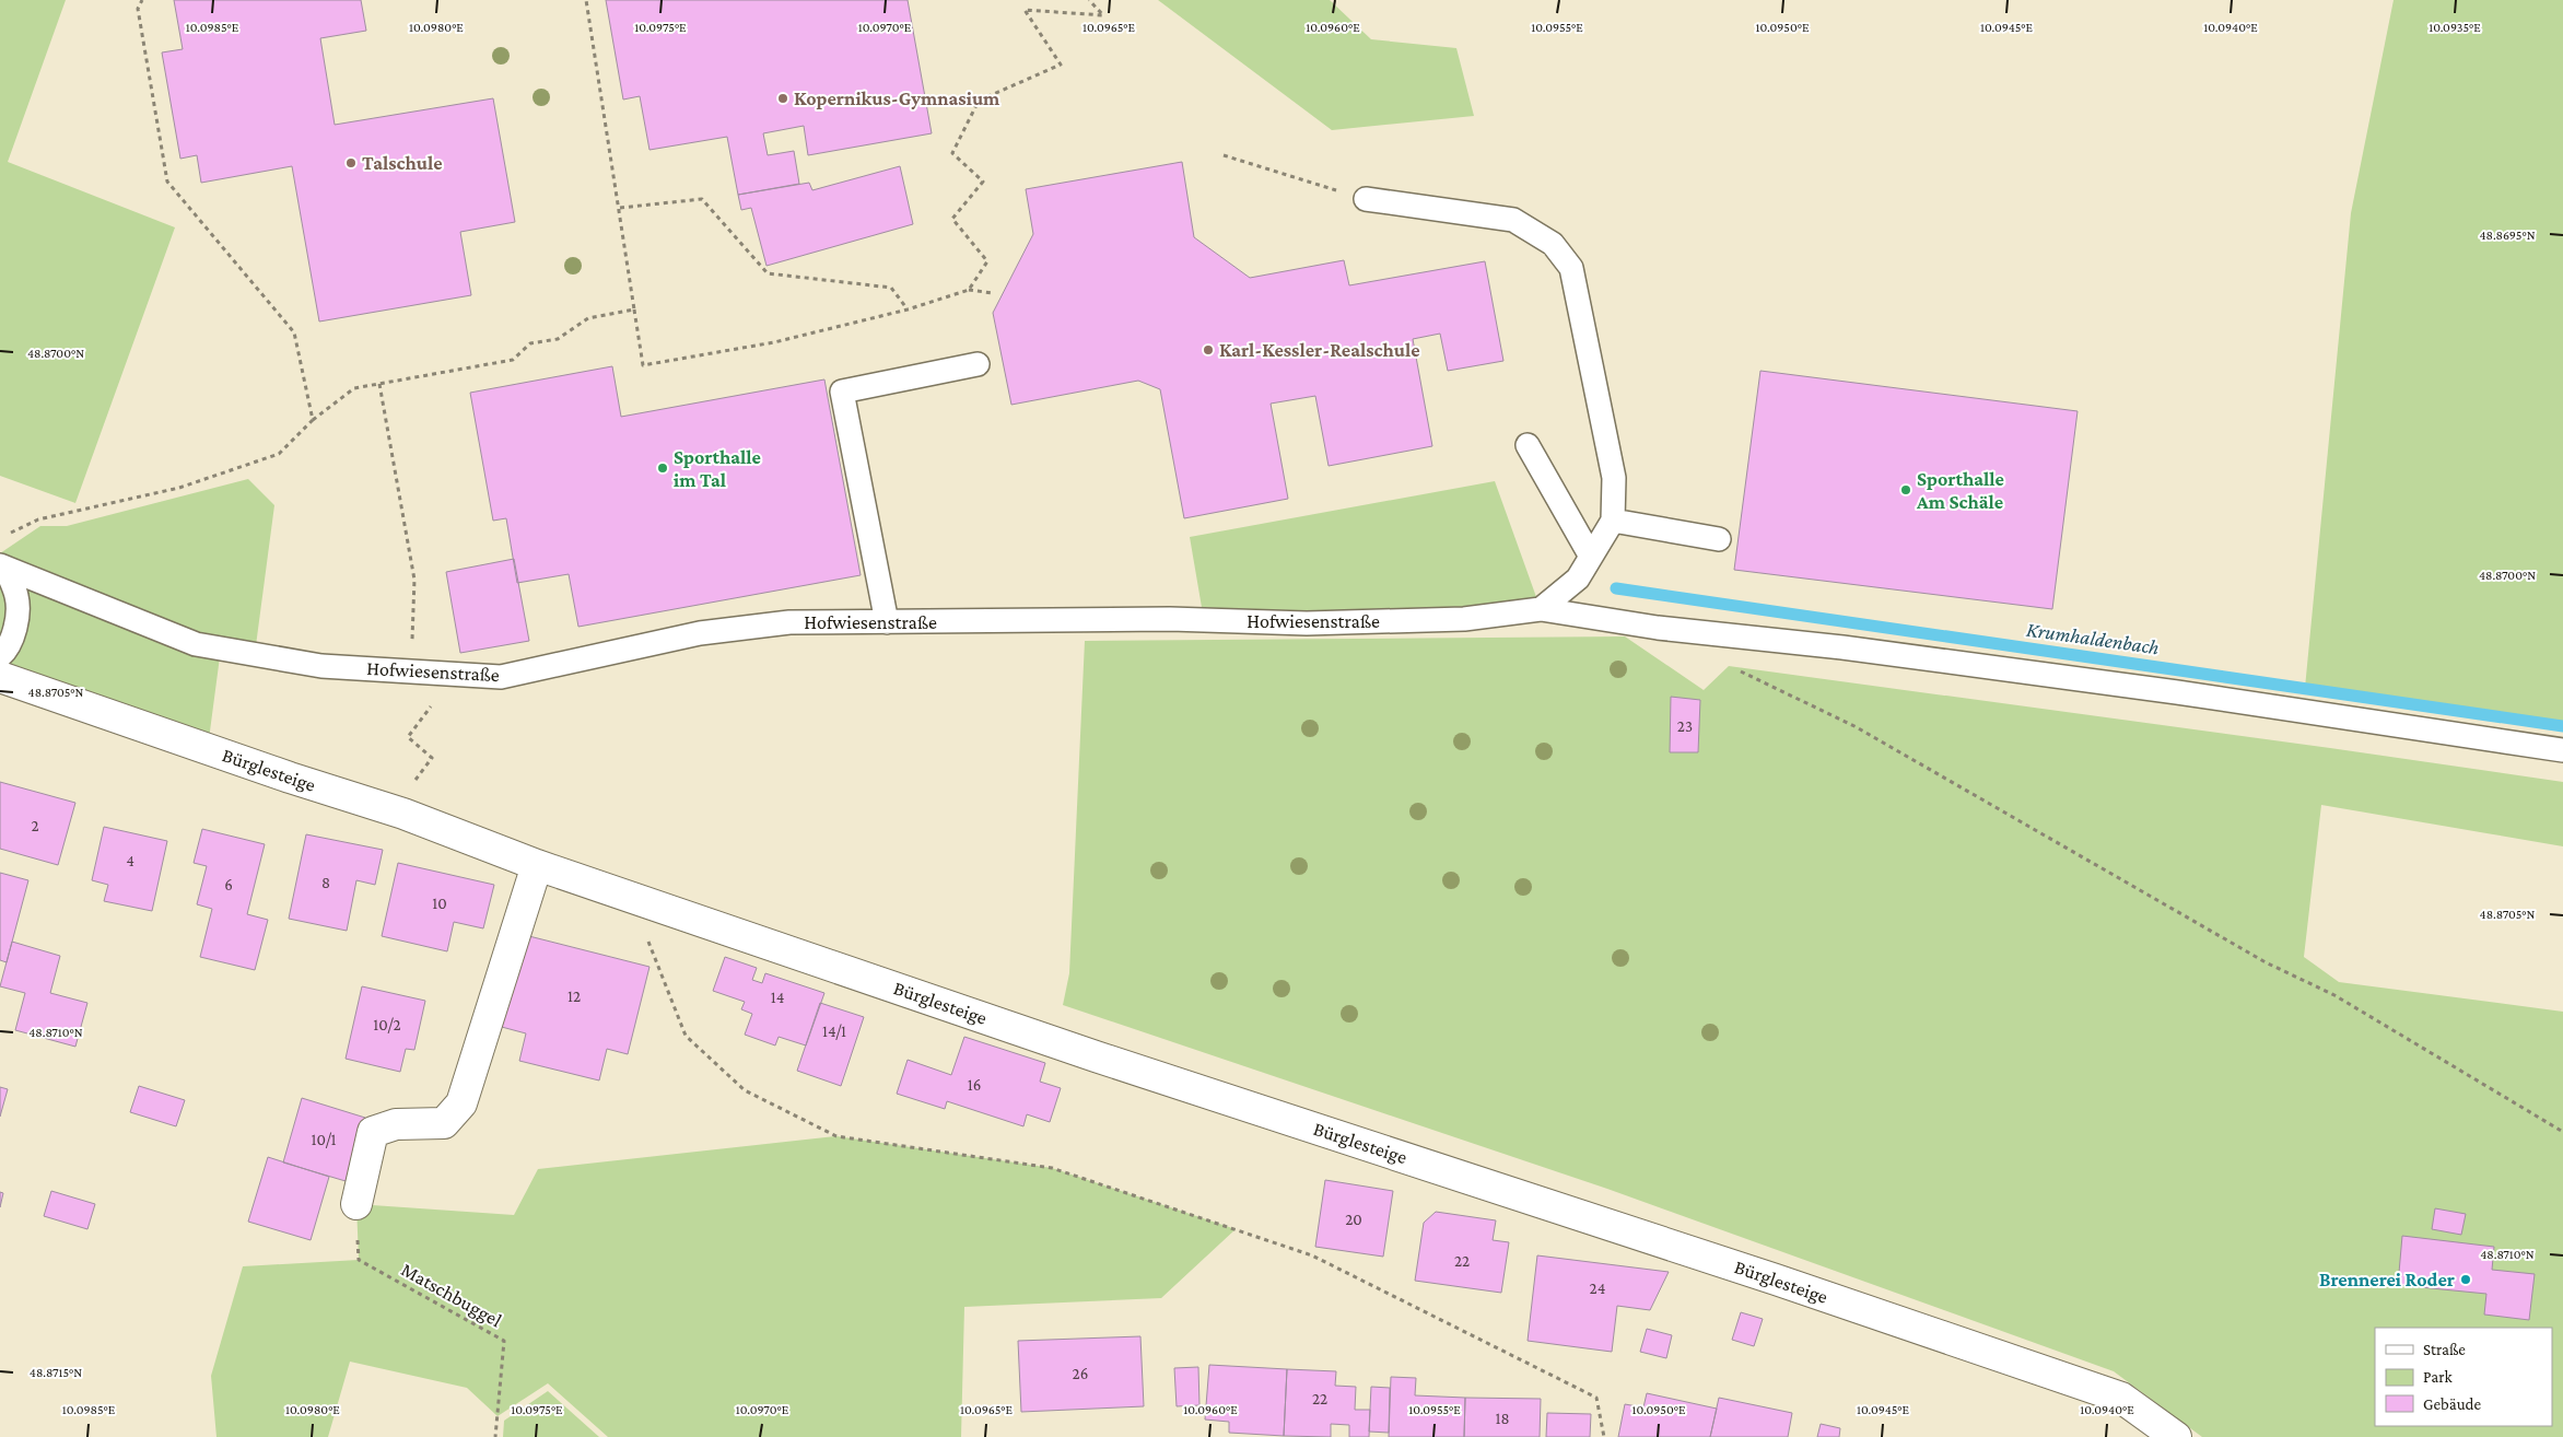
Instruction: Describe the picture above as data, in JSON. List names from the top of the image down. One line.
{"streets":{"street":["Bürglesteige"],"lane":["Hofwiesenstraße"],"path":["Matschbuggel"]},"water":["Krumhaldenbach"],"places":["Kopernikus-Gymnasium","Talschule","Karl-Kessler-Realschule","Sporthalle im Tal","Sporthalle Am Schäle","Brennerei Roder"],"house_numbers":["23","2","4","8","6","10","12","14","10/2","14/1","16","10/1","20","22","24","26","22","18"],"legend":["Straße","Park","Gebäude"],"coordinates":["10.0985°E","10.0980°E","10.0975°E","10.0970°E","10.0965°E","10.0960°E","10.0955°E","10.0950°E","10.0945°E","10.0940°E","10.0935°E","48.8695°N","48.8700°N","48.8705°N","48.8710°N","48.8715°N"]}
